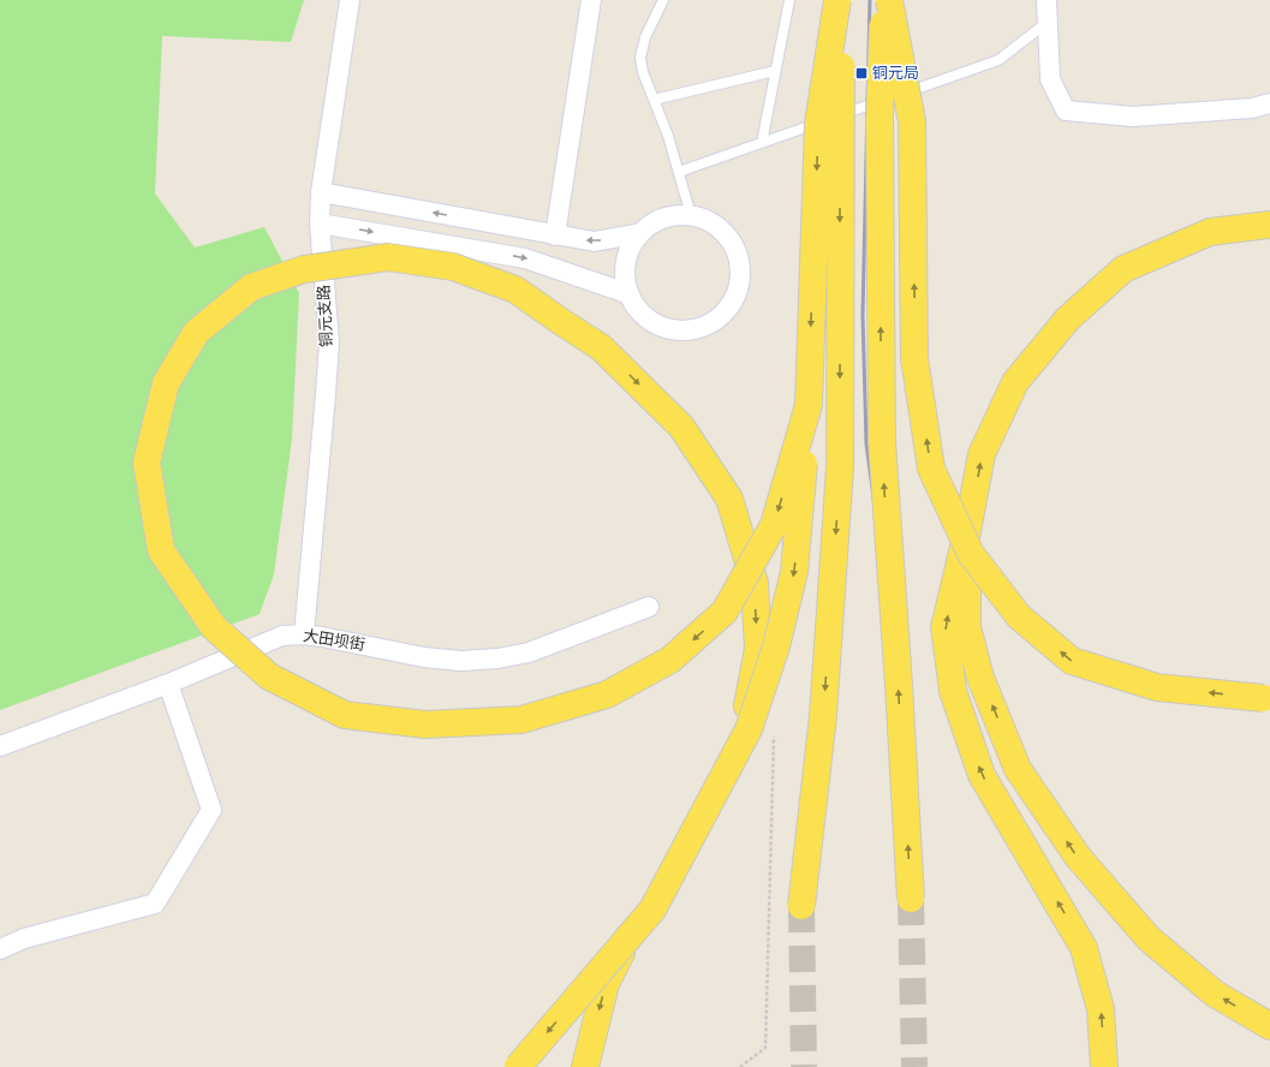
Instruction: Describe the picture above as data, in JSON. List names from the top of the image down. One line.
{"streets":{"street":["铜元支路","大田坝街"]},"crossings":[["铜元支路","大田坝街"]],"places":{"transit":["铜元局"]}}
